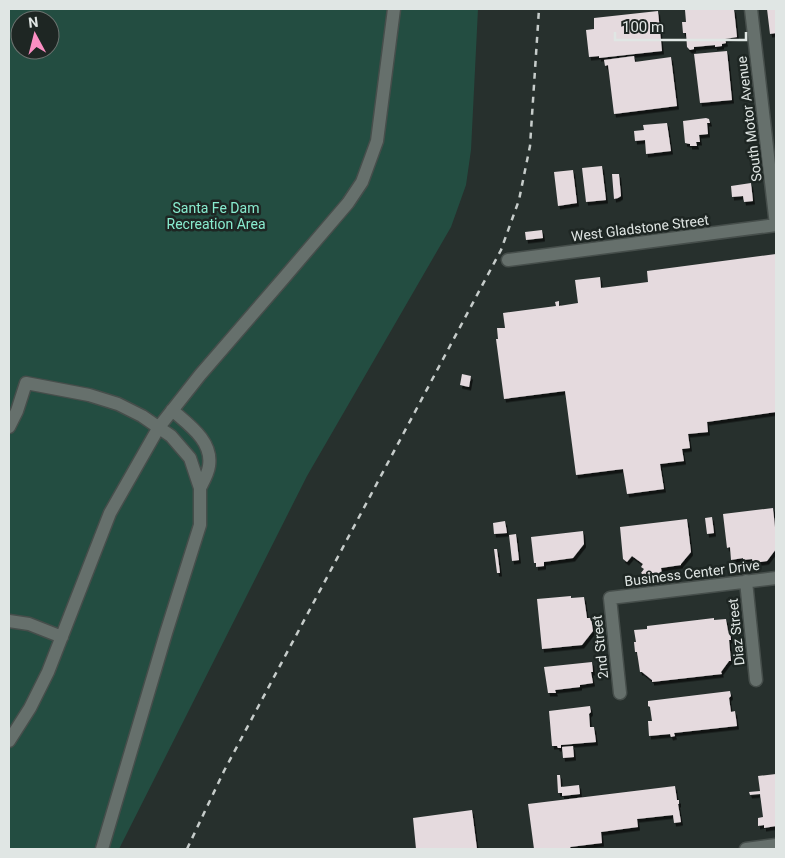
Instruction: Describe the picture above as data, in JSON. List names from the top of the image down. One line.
{"streets":{"street":["South Motor Avenue","West Gladstone Street","Business Center Drive","Diaz Street","2nd Street"]},"crossings":[["South Motor Avenue","West Gladstone Street"],["Business Center Drive","Diaz Street"],["Business Center Drive","2nd Street"]],"parks":["Santa Fe Dam Recreation Area"],"scale_bar":"100 m","north":"top"}
